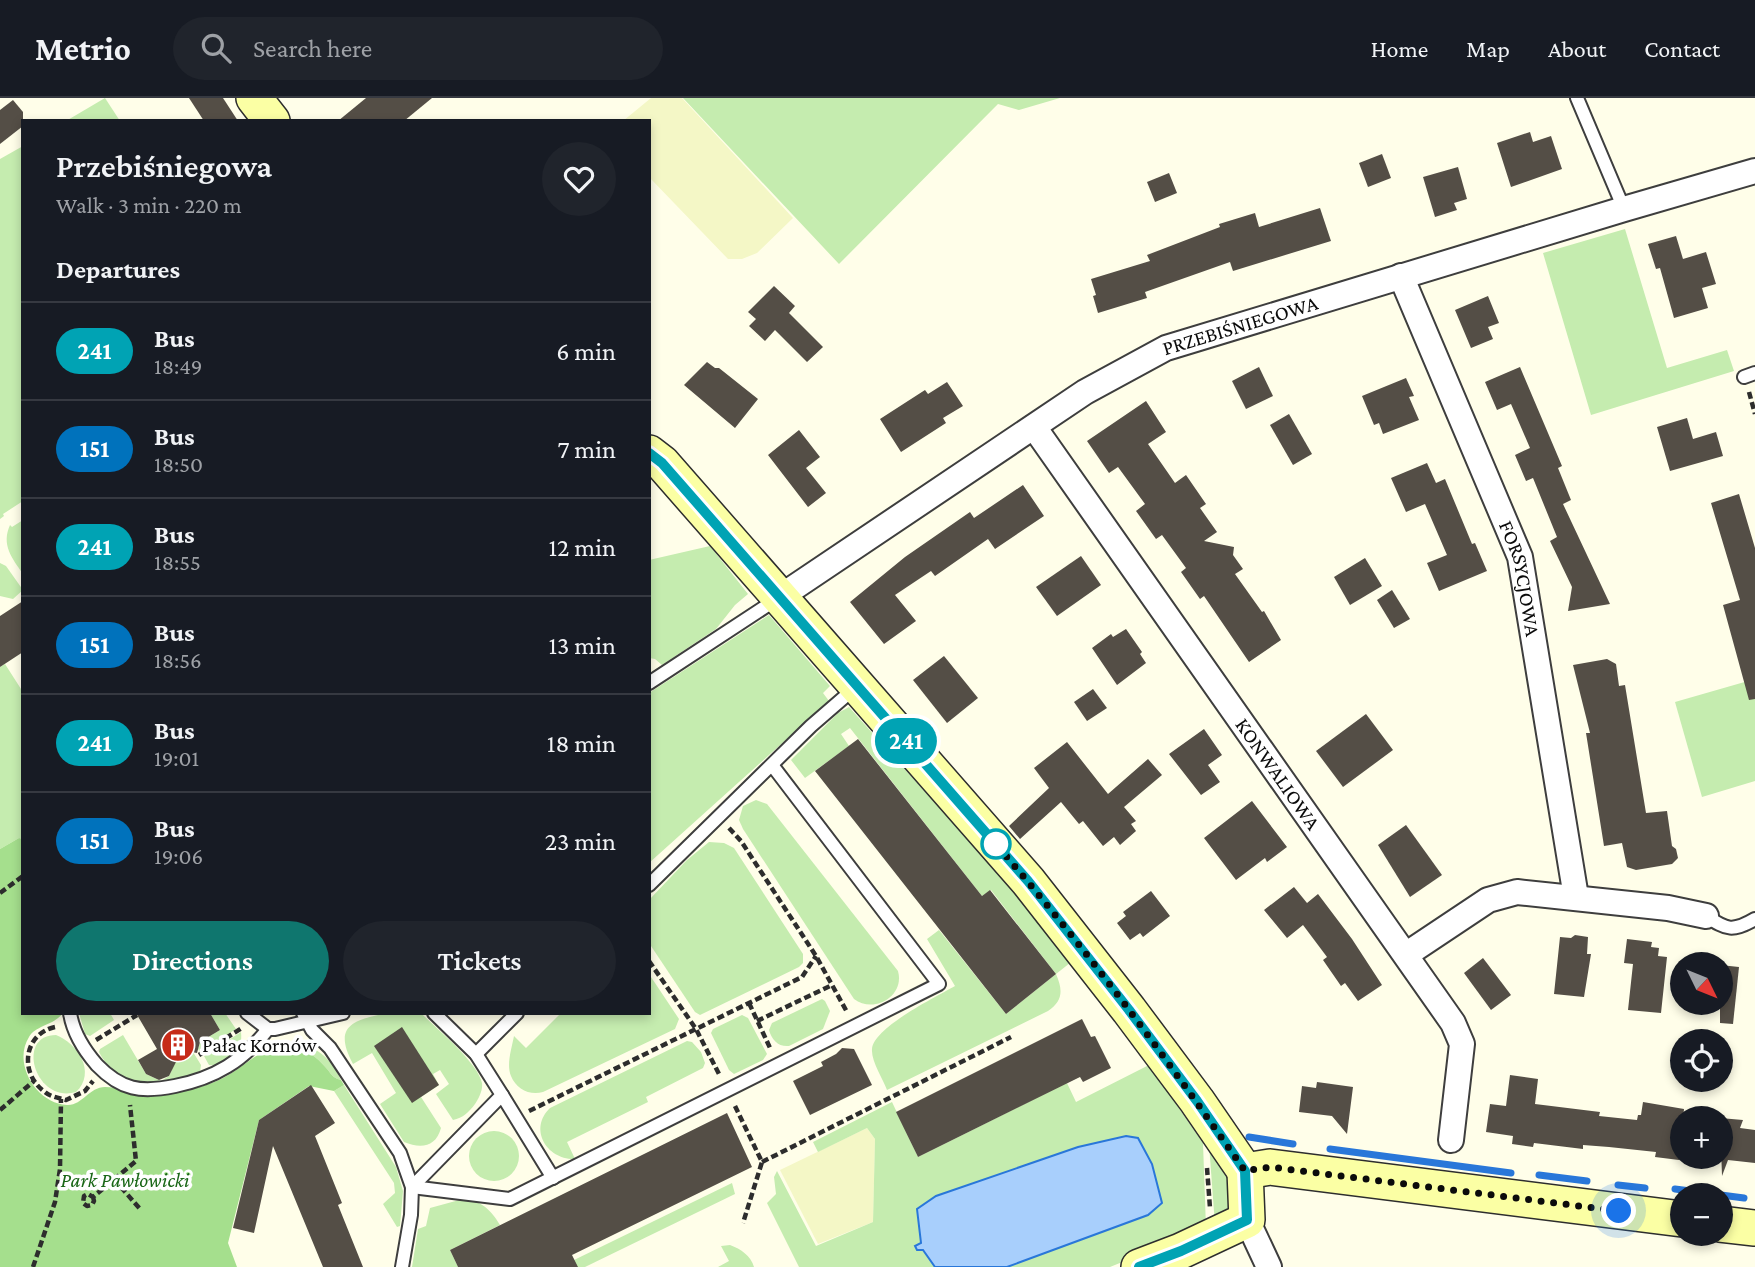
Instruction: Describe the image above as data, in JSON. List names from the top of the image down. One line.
{"streets":{"street":["PRZEBIŚNIEGOWA","FORSYCJOWA","KONWALIOWA"]},"crossings":[["PRZEBIŚNIEGOWA","FORSYCJOWA"],["PRZEBIŚNIEGOWA","KONWALIOWA"]],"parks":["Park Pawłowicki"],"places":{"building":["Pałac Kornów"]},"lines":["bus line 241"],"north":"bottom right","page":{"header":"Metrio","search":"Search here","nav":["Home","Map","About","Contact"],"on_map":"241","heading":[["Przebiśniegowa","Walk · 3 min · 220 m"],"Departures"],"list":[{"mark":"241","name":"Bus","note":"18:49","value":"6 min"},{"mark":"151","name":"Bus","note":"18:50","value":"7 min"},{"mark":"241","name":"Bus","note":"18:55","value":"12 min"},{"mark":"151","name":"Bus","note":"18:56","value":"13 min"},{"mark":"241","name":"Bus","note":"19:01","value":"18 min"},{"mark":"151","name":"Bus","note":"19:06","value":"23 min"}],"buttons":["Directions","Tickets"],"map_buttons":["+","−"]}}
